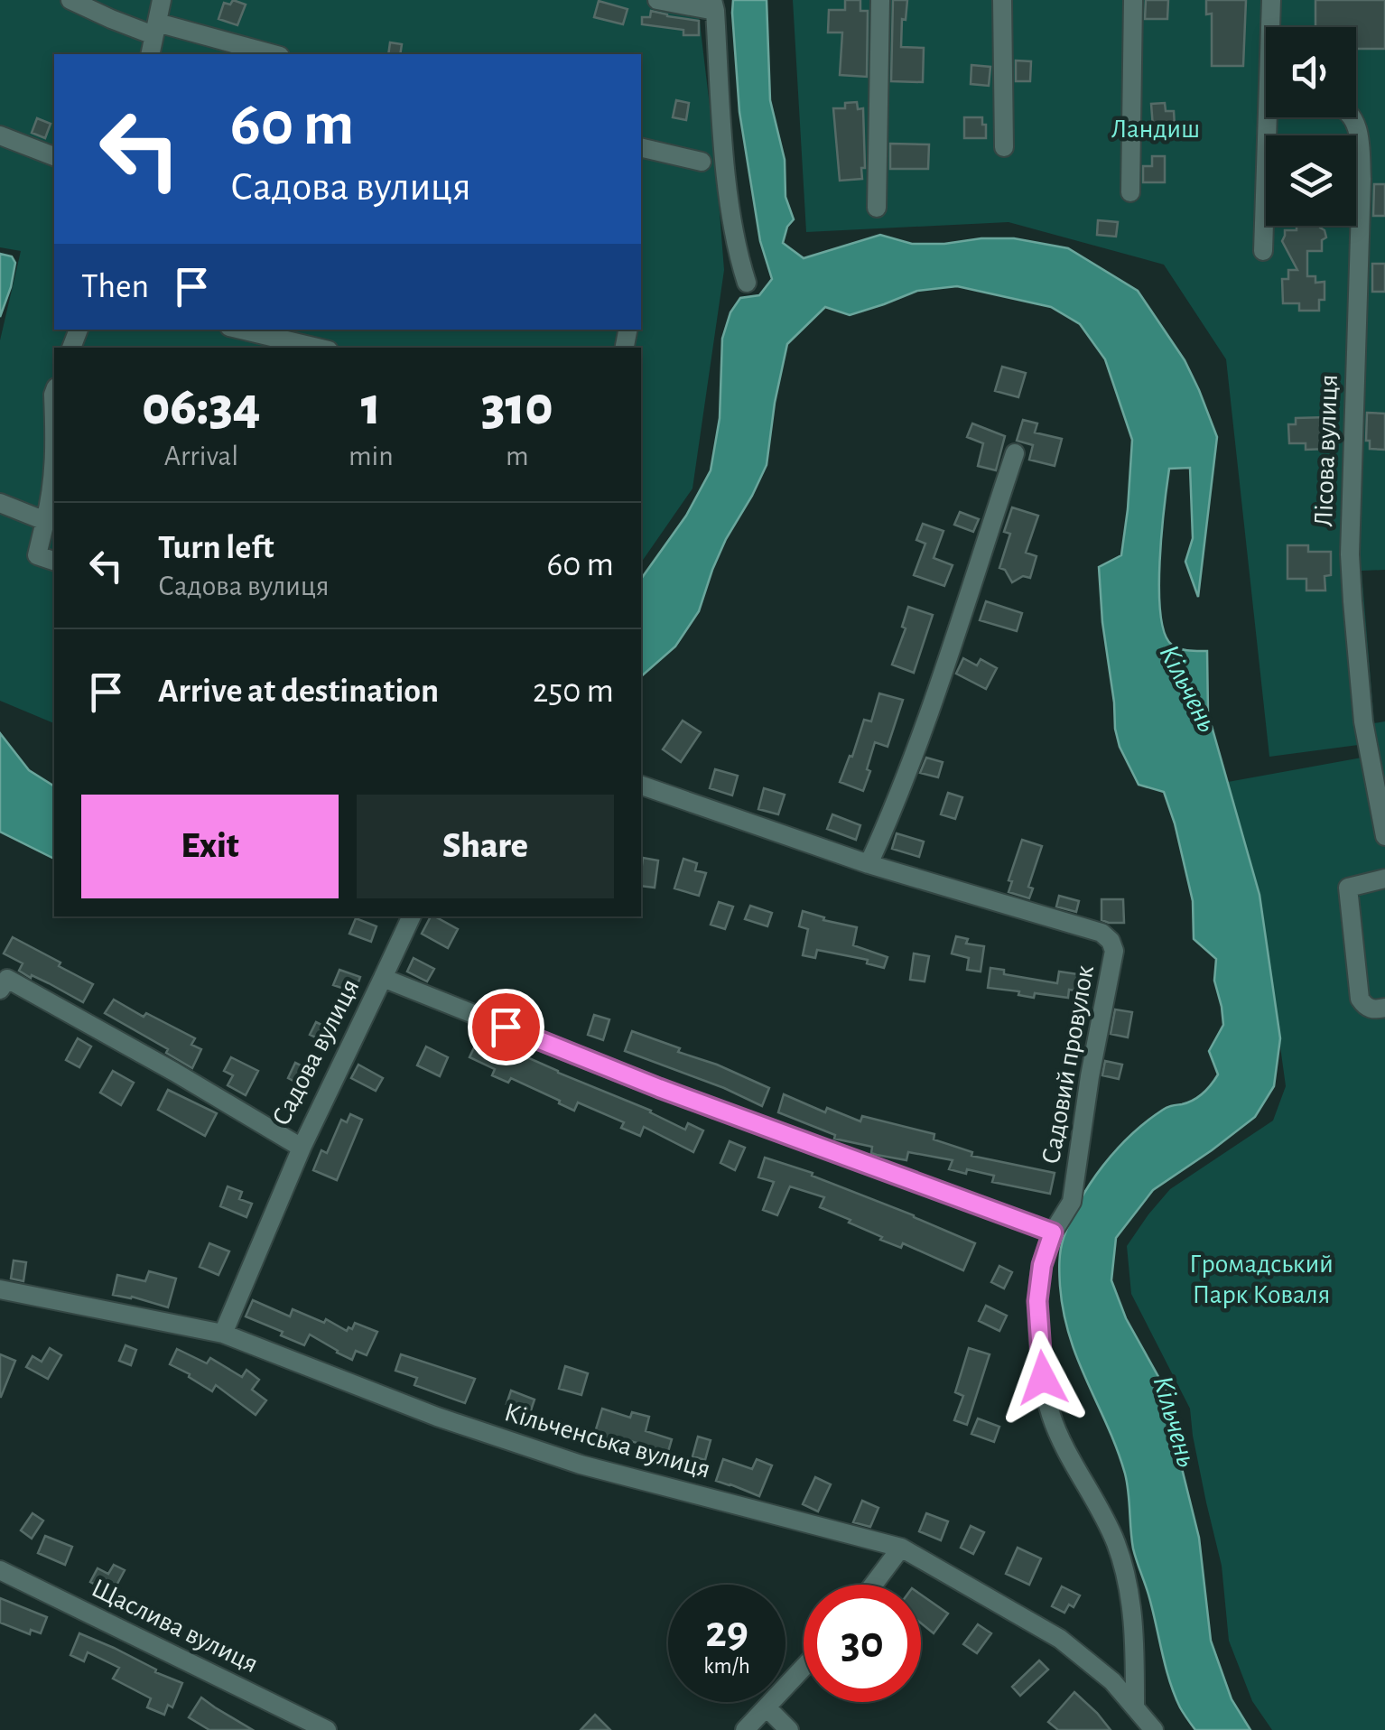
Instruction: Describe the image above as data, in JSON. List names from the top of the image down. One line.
{"streets":{"street":["Лісова вулиця","Садова вулиця","Садовий провулок","Кільченська вулиця","Щаслива вулиця"]},"crossings":[["Садова вулиця","Садовий провулок"]],"water":["Кільчень"],"parks":["Ландиш","Громадський Парк Коваля"],"page":{"turn":["60 m","Садова вулиця"],"then":"Then","eta":["06:34","Arrival","1","min","310","m"],"list":[{"name":"Turn left","note":"Садова вулиця","value":"60 m"},{"name":"Arrive at destination","value":"250 m"}],"buttons":["Exit","Share"],"speed":"29 km/h","limit":"30"}}
